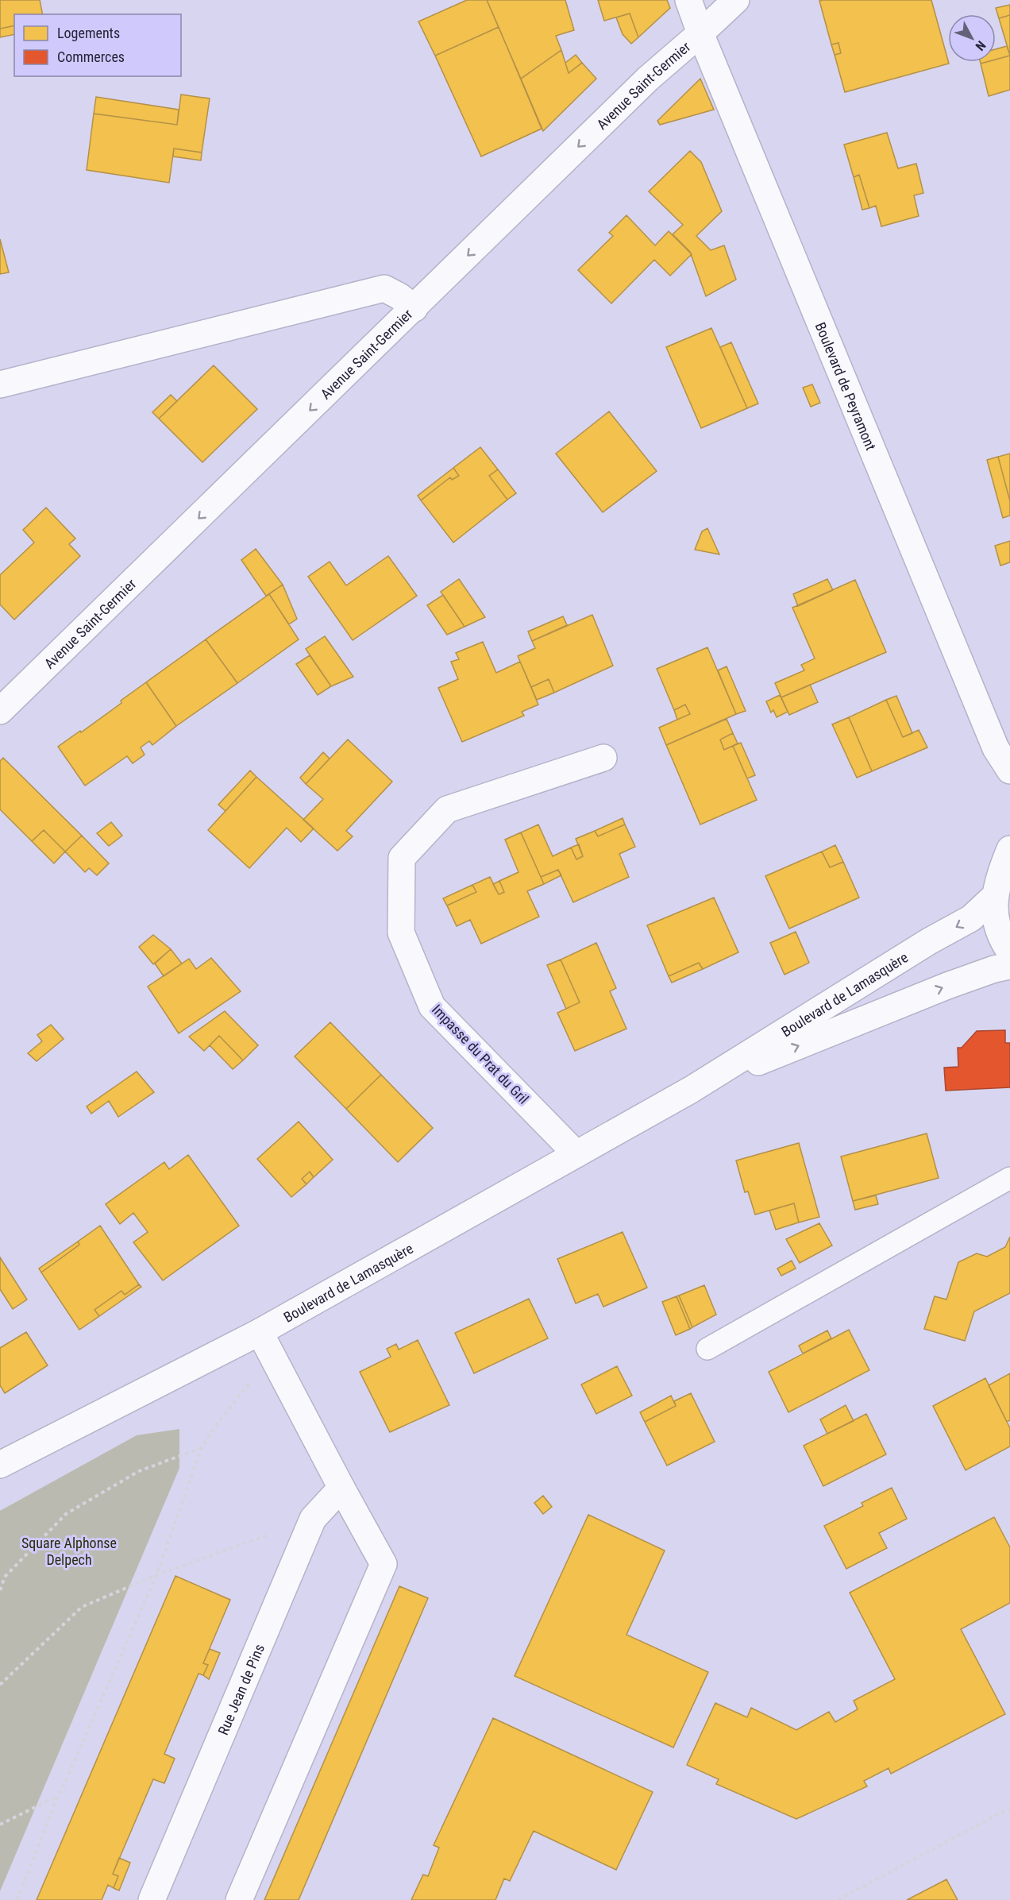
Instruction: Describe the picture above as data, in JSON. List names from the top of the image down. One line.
{"streets":{"street":["Avenue Saint-Germier","Boulevard de Peyramont","Boulevard de Lamasquère","Impasse du Prat du Gril","Rue Jean de Pins"]},"crossings":[["Avenue Saint-Germier","Boulevard de Peyramont"],["Boulevard de Lamasquère","Impasse du Prat du Gril"]],"one_way":["Avenue Saint-Germier"],"parks":["Square Alphonse Delpech"],"legend":["Logements","Commerces"],"north":"bottom right"}
